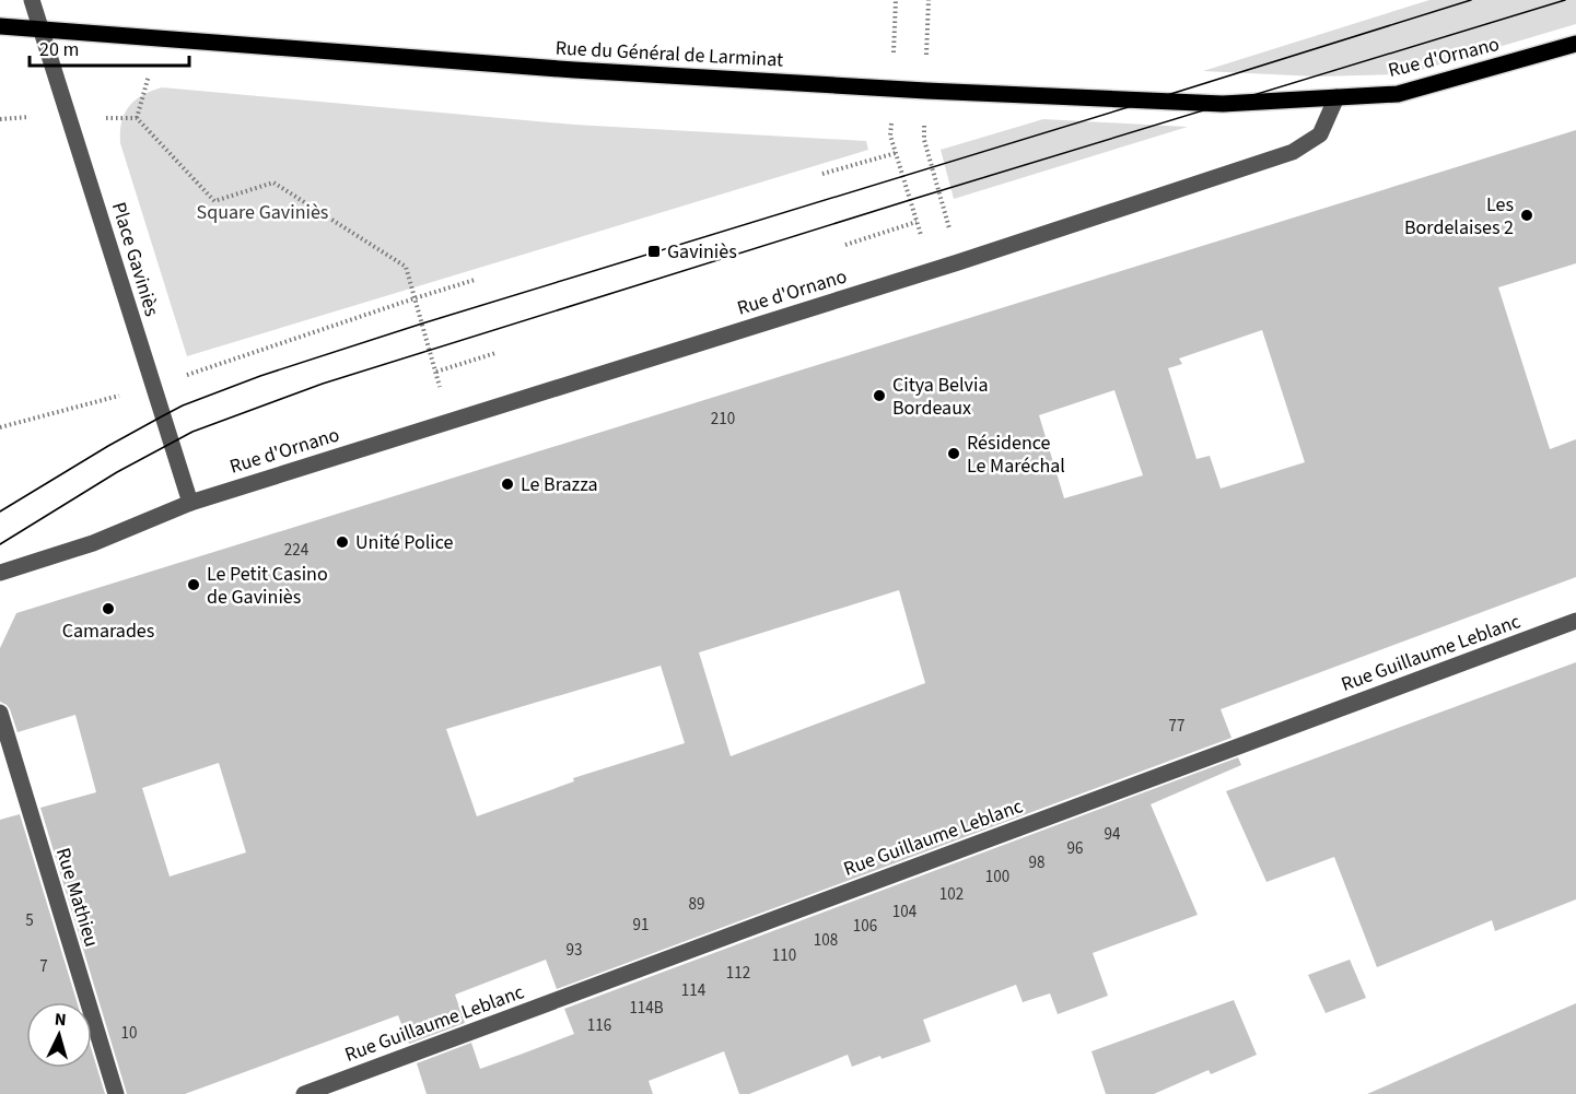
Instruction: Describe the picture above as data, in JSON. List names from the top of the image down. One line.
{"streets":{"main road":["Rue du Général de Larminat","Rue d'Ornano"],"street":["Place Gaviniès","Rue Guillaume Leblanc","Rue Mathieu"]},"crossings":[["Rue du Général de Larminat","Rue d'Ornano"],["Rue du Général de Larminat","Place Gaviniès"],["Rue d'Ornano","Place Gaviniès"]],"parks":["Square Gaviniès"],"places":{"other":["Les Bordelaises 2","Citya Belvia Bordeaux","Résidence Le Maréchal","Le Brazza","Unité Police","Le Petit Casino de Gaviniès","Camarades"],"transit":["Gaviniès"]},"house_numbers":["210","224","77","94","96","98","100","102","89","104","5","91","106","108","93","110","7","112","114","114B","116","10"],"scale_bar":"20 m","north":"top"}
